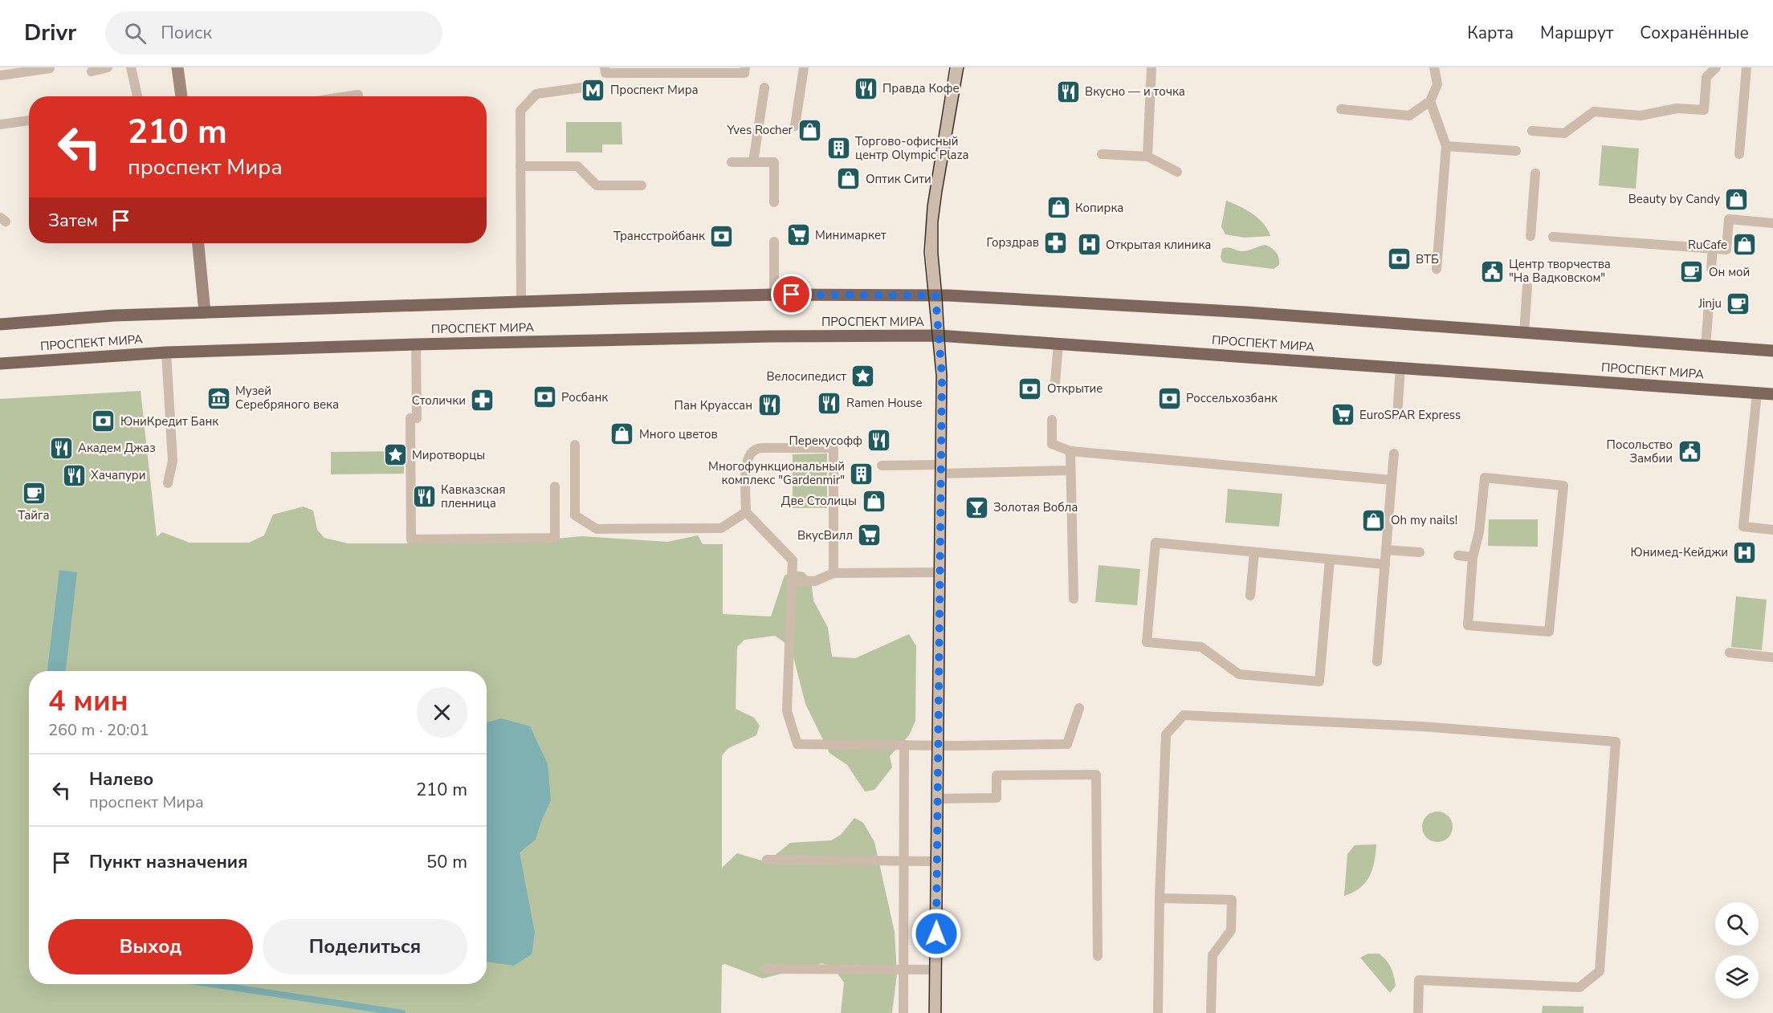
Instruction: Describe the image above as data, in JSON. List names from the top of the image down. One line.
{"streets":{"main road":["ПРОСПЕКТ МИРА"]},"places":{"restaurant":["Правда Кофе","Вкусно — и точка","Ramen House","Пан Круассан","Перекусофф","Академ Джаз","Хачапури","Кавказская пленница"],"metro station":["Проспект Мира"],"shop":["Yves Rocher","Оптик Сити","Beauty by Candy","Копирка","RuCafe","Много цветов","Две Столицы","Oh my nails!"],"building":["Торгово-офисный центр Olympic Plaza","Многофункциональный комплекс \"Gardenmir\""],"supermarket":["Минимаркет","EuroSPAR Express","ВкусВилл"],"bank":["Трансстройбанк","ВТБ","Открытие","Росбанк","Россельхозбанк","ЮниКредит Банк"],"pharmacy":["Горздрав","Столички"],"hospital":["Открытая клиника","Юнимед-Кейджи"],"public building":["Центр творчества \"На Вадковском\"","Посольство Замбии"],"cafe":["Он мой","Jinju","Тайга"],"place":["Велосипедист","Миротворцы"],"museum":["Музей Серебряного века"],"bar":["Золотая Вобла"]},"page":{"header":"Drivr","search":"Поиск","nav":["Карта","Маршрут","Сохранённые"],"turn":["210 m","проспект Мира"],"then":"Затем","heading":["4 мин","260 m · 20:01"],"list":[{"name":"Налево","note":"проспект Мира","value":"210 m"},{"name":"Пункт назначения","value":"50 m"}],"buttons":["Выход","Поделиться"]}}
